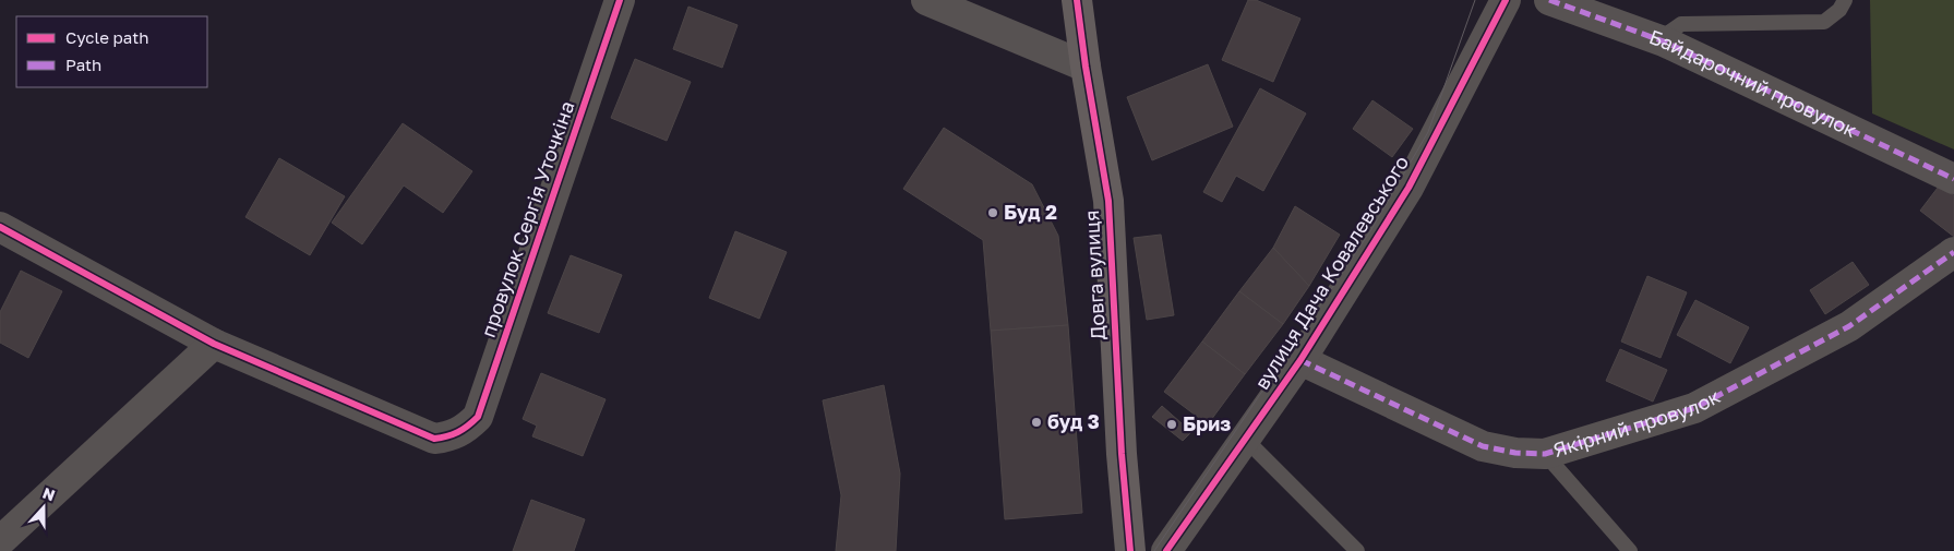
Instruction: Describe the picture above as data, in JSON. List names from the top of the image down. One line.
{"streets":{"street":["Байдарочний провулок","провулок Сергія Уточкіна","вулиця Дача Ковалевського","Довга вулиця","Якірний провулок"]},"crossings":[["вулиця Дача Ковалевського","Якірний провулок"]],"places":["Буд 2","буд 3","Бриз"],"legend":["Cycle path","Path"],"north":"top"}
